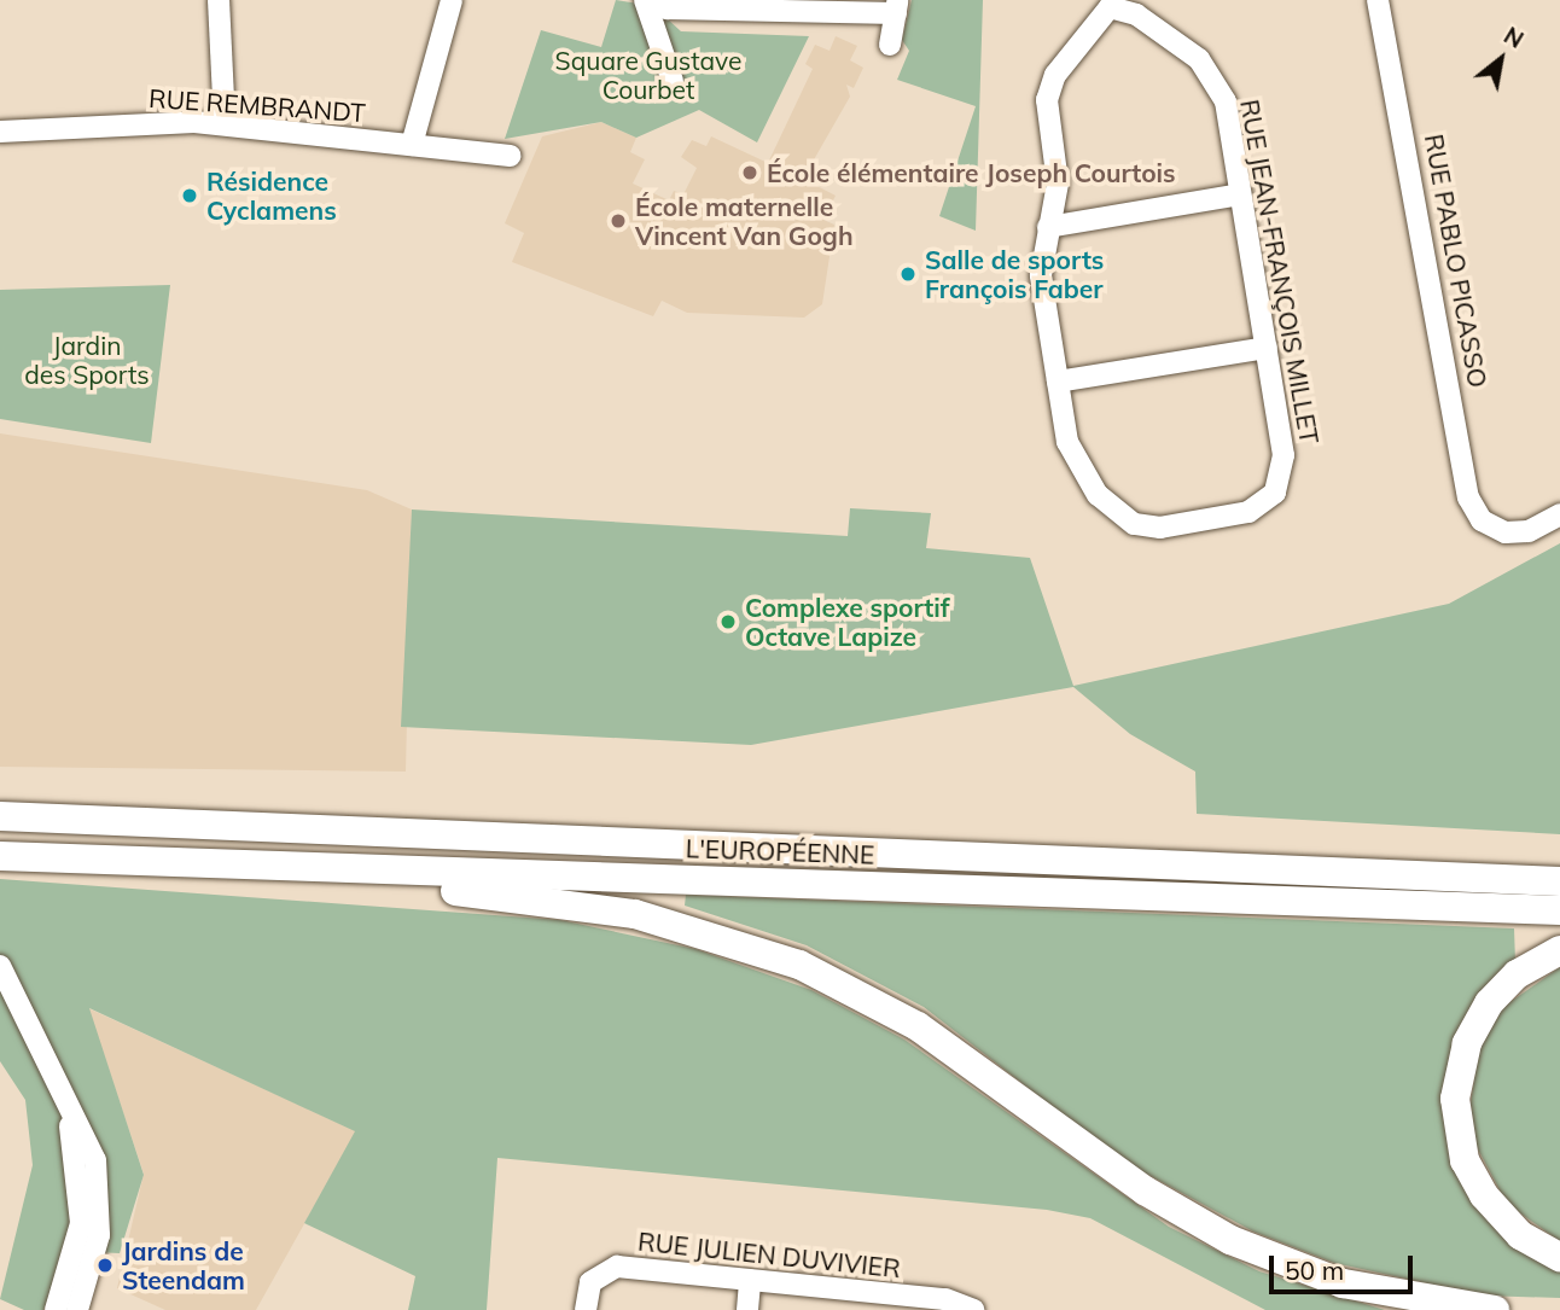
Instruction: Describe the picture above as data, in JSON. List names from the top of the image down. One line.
{"streets":{"highway":["L'EUROPÉENNE"],"street":["RUE REMBRANDT","RUE PABLO PICASSO","RUE JEAN-FRANÇOIS MILLET","RUE JULIEN DUVIVIER"]},"parks":["Square Gustave Courbet","Jardin des Sports"],"places":["École élémentaire Joseph Courtois","Résidence Cyclamens","École maternelle Vincent Van Gogh","Salle de sports François Faber","Complexe sportif Octave Lapize","Jardins de Steendam"],"scale_bar":"50 m","north":"top right"}
